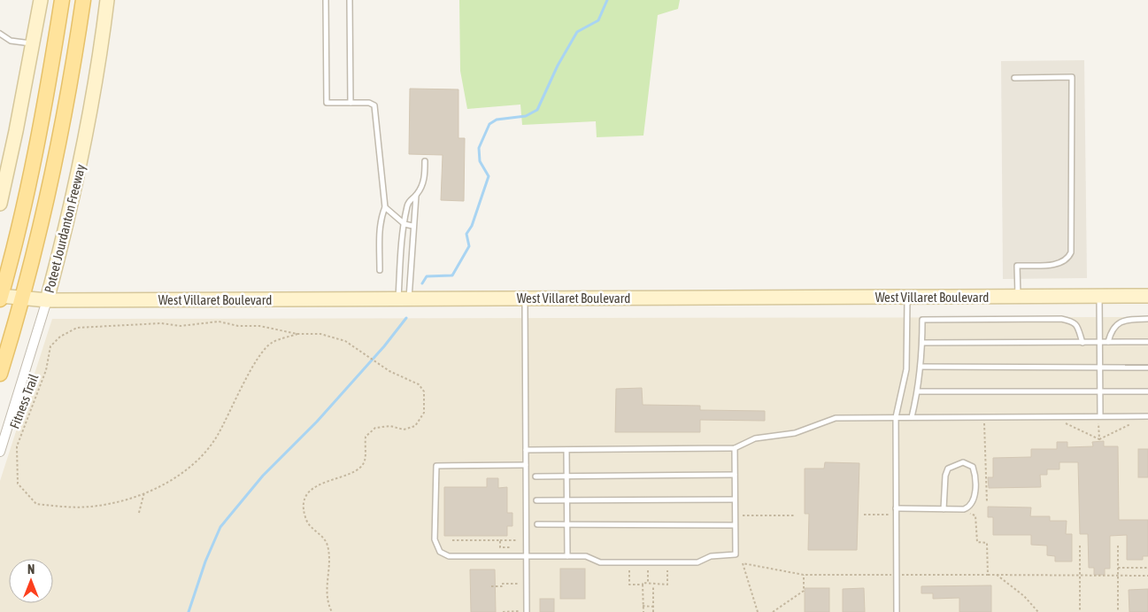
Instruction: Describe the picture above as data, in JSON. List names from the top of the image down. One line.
{"streets":{"main road":["Poteet Jourdanton Freeway"],"street":["West Villaret Boulevard"],"path":["Fitness Trail"]},"crossings":[["Poteet Jourdanton Freeway","West Villaret Boulevard"]],"north":"top"}
